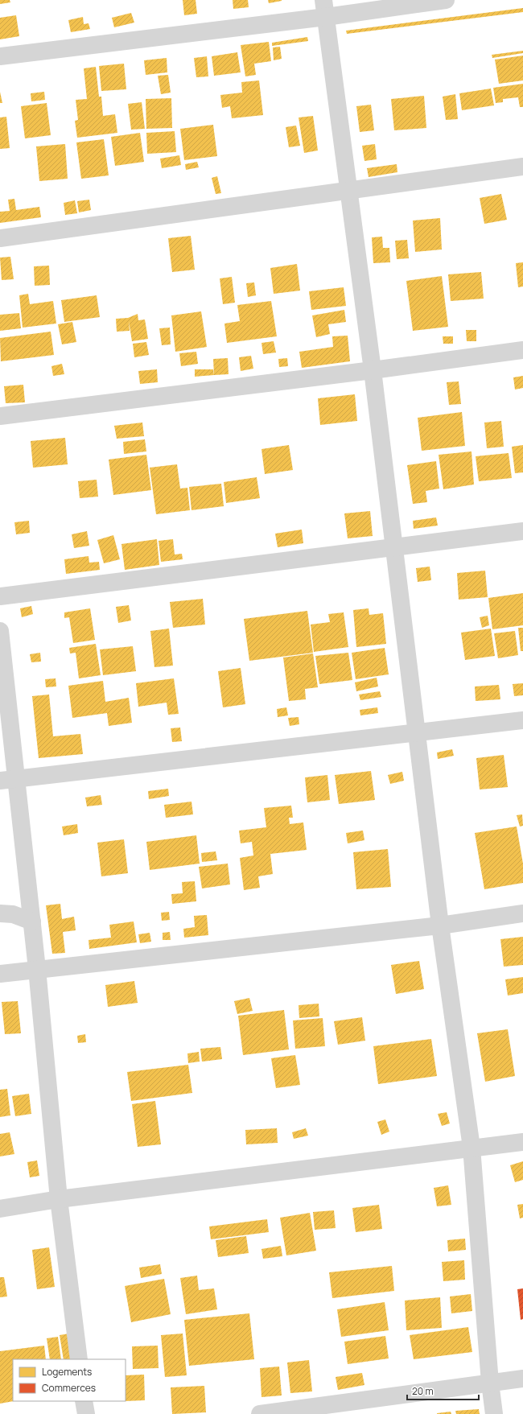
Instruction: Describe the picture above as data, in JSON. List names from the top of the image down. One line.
{"legend":["Logements","Commerces"],"scale_bar":"20 m"}
